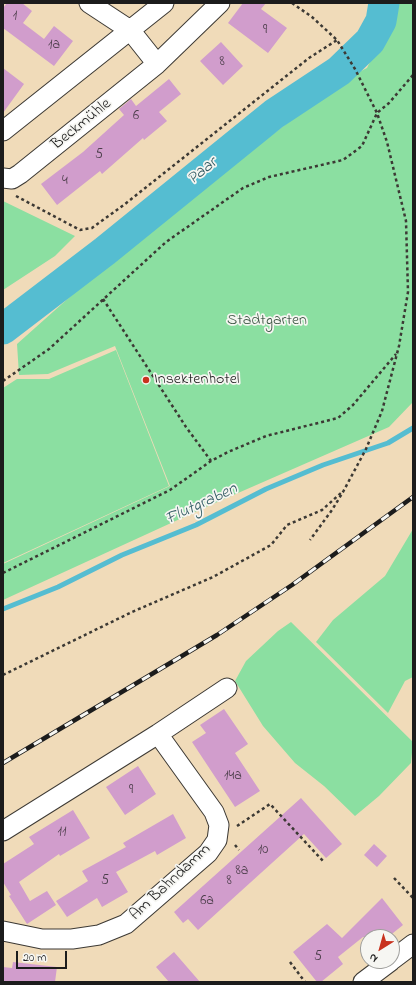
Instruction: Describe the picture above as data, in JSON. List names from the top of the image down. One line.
{"streets":{"street":["Beckmühle","Am Bahndamm"]},"water":["Paar","Flutgraben"],"parks":["Stadtgarten"],"places":["Insektenhotel"],"house_numbers":["1","9","1a","8","6","5","4","14a","9","11","10","8a","5","8","6a","5"],"scale_bar":"20 m","north":"bottom left"}
